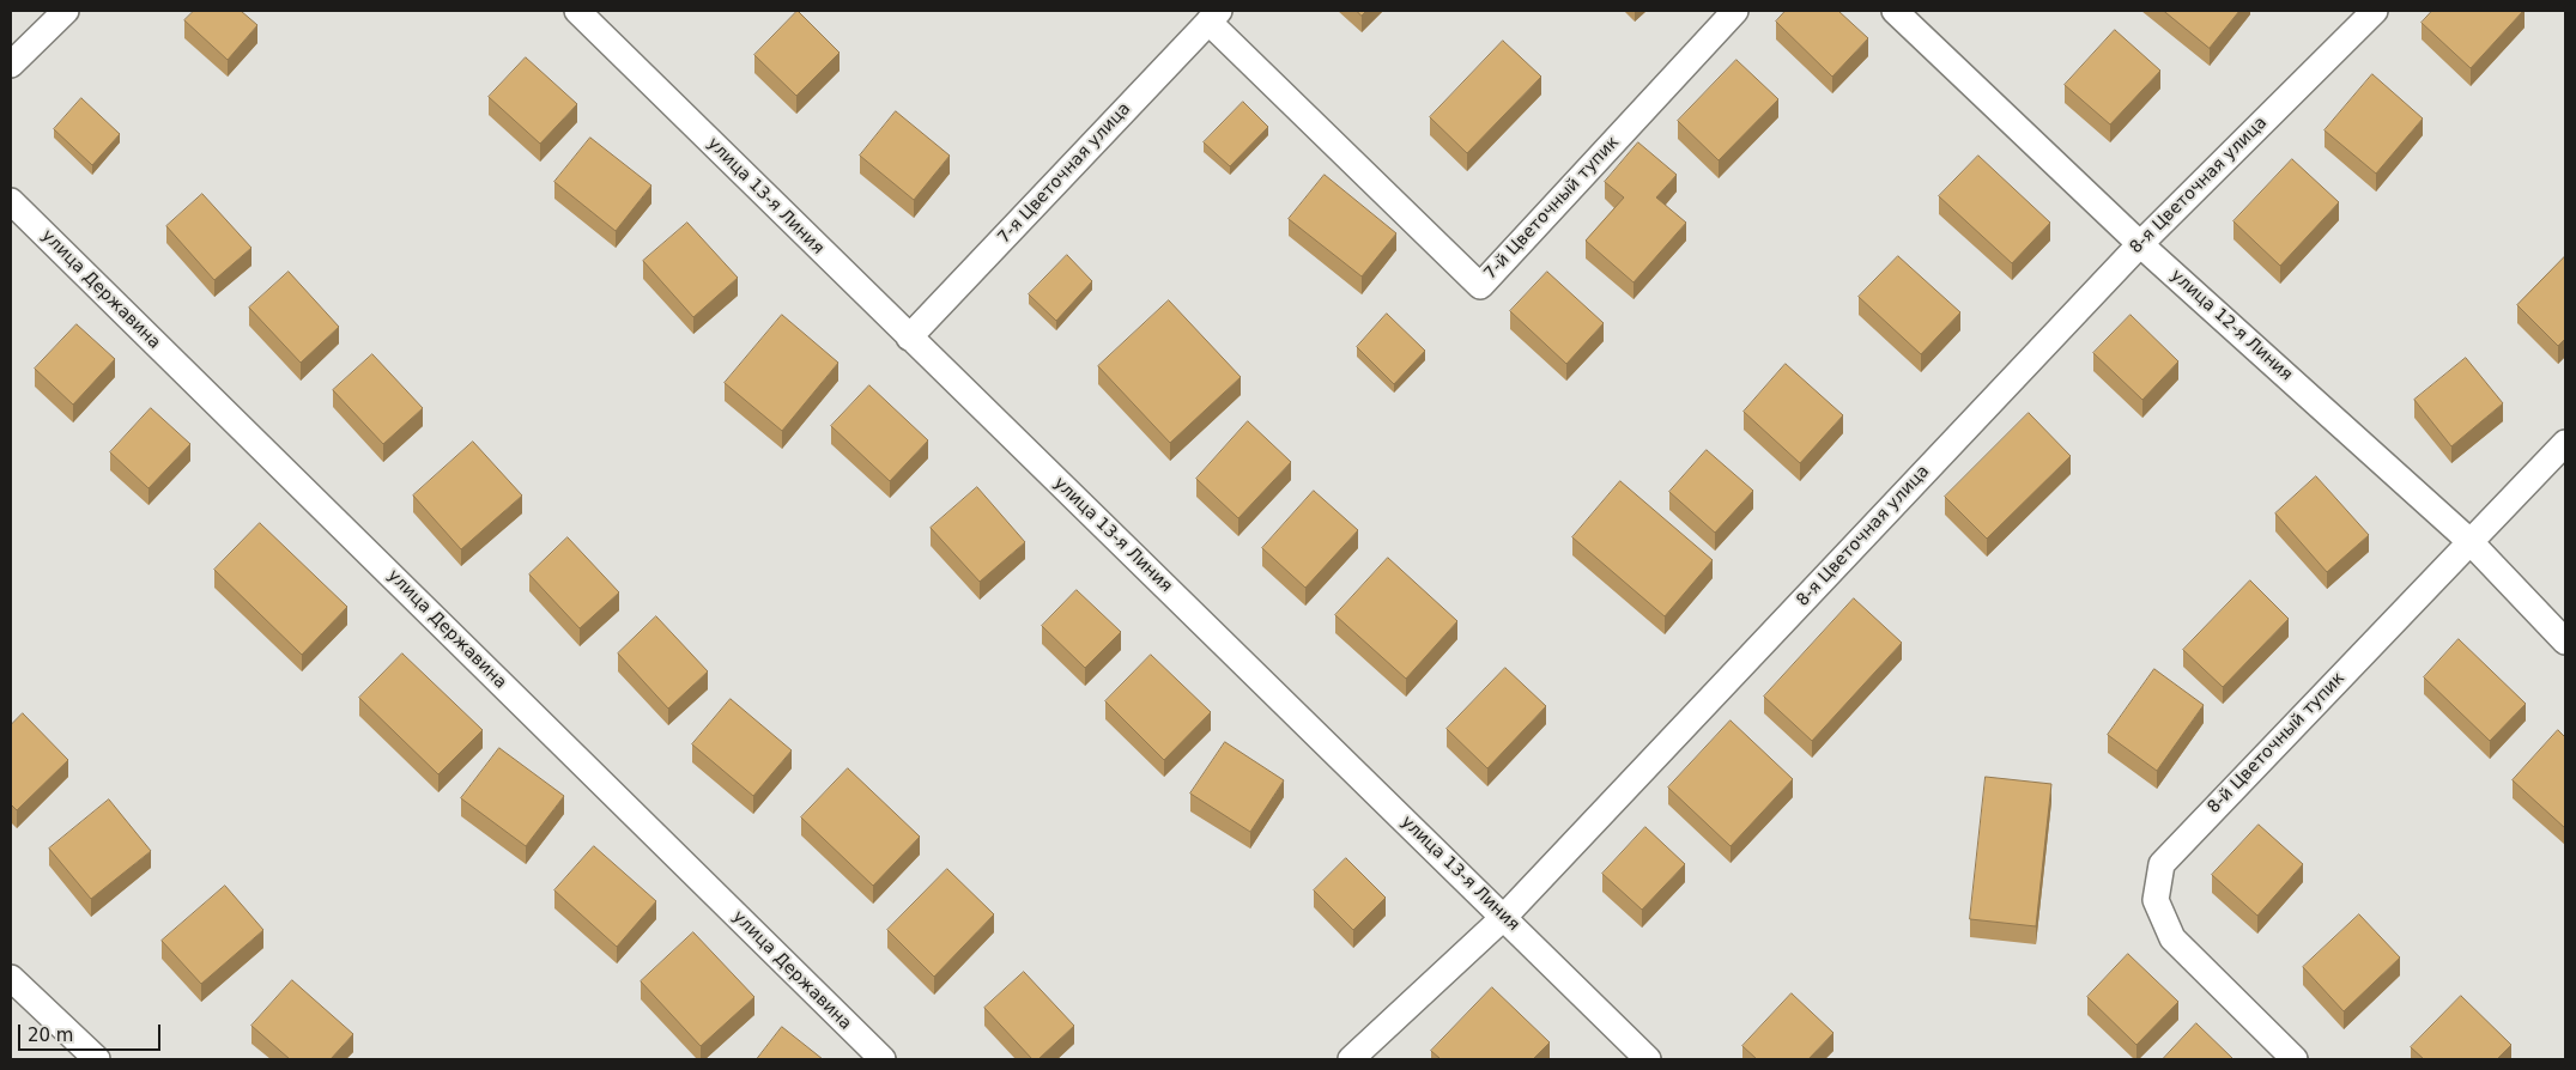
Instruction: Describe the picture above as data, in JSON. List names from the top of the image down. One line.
{"streets":{"lane":["7-я Цветочная улица","8-я Цветочная улица","улица 13-я Линия","7-й Цветочный тупик","улица Державина","улица 12-я Линия","8-й Цветочный тупик"]},"crossings":[["7-я Цветочная улица","улица 13-я Линия"],["7-я Цветочная улица","7-й Цветочный тупик"],["8-я Цветочная улица","улица 13-я Линия"],["8-я Цветочная улица","улица 12-я Линия"],["улица 12-я Линия","8-й Цветочный тупик"]],"scale_bar":"20 m"}
